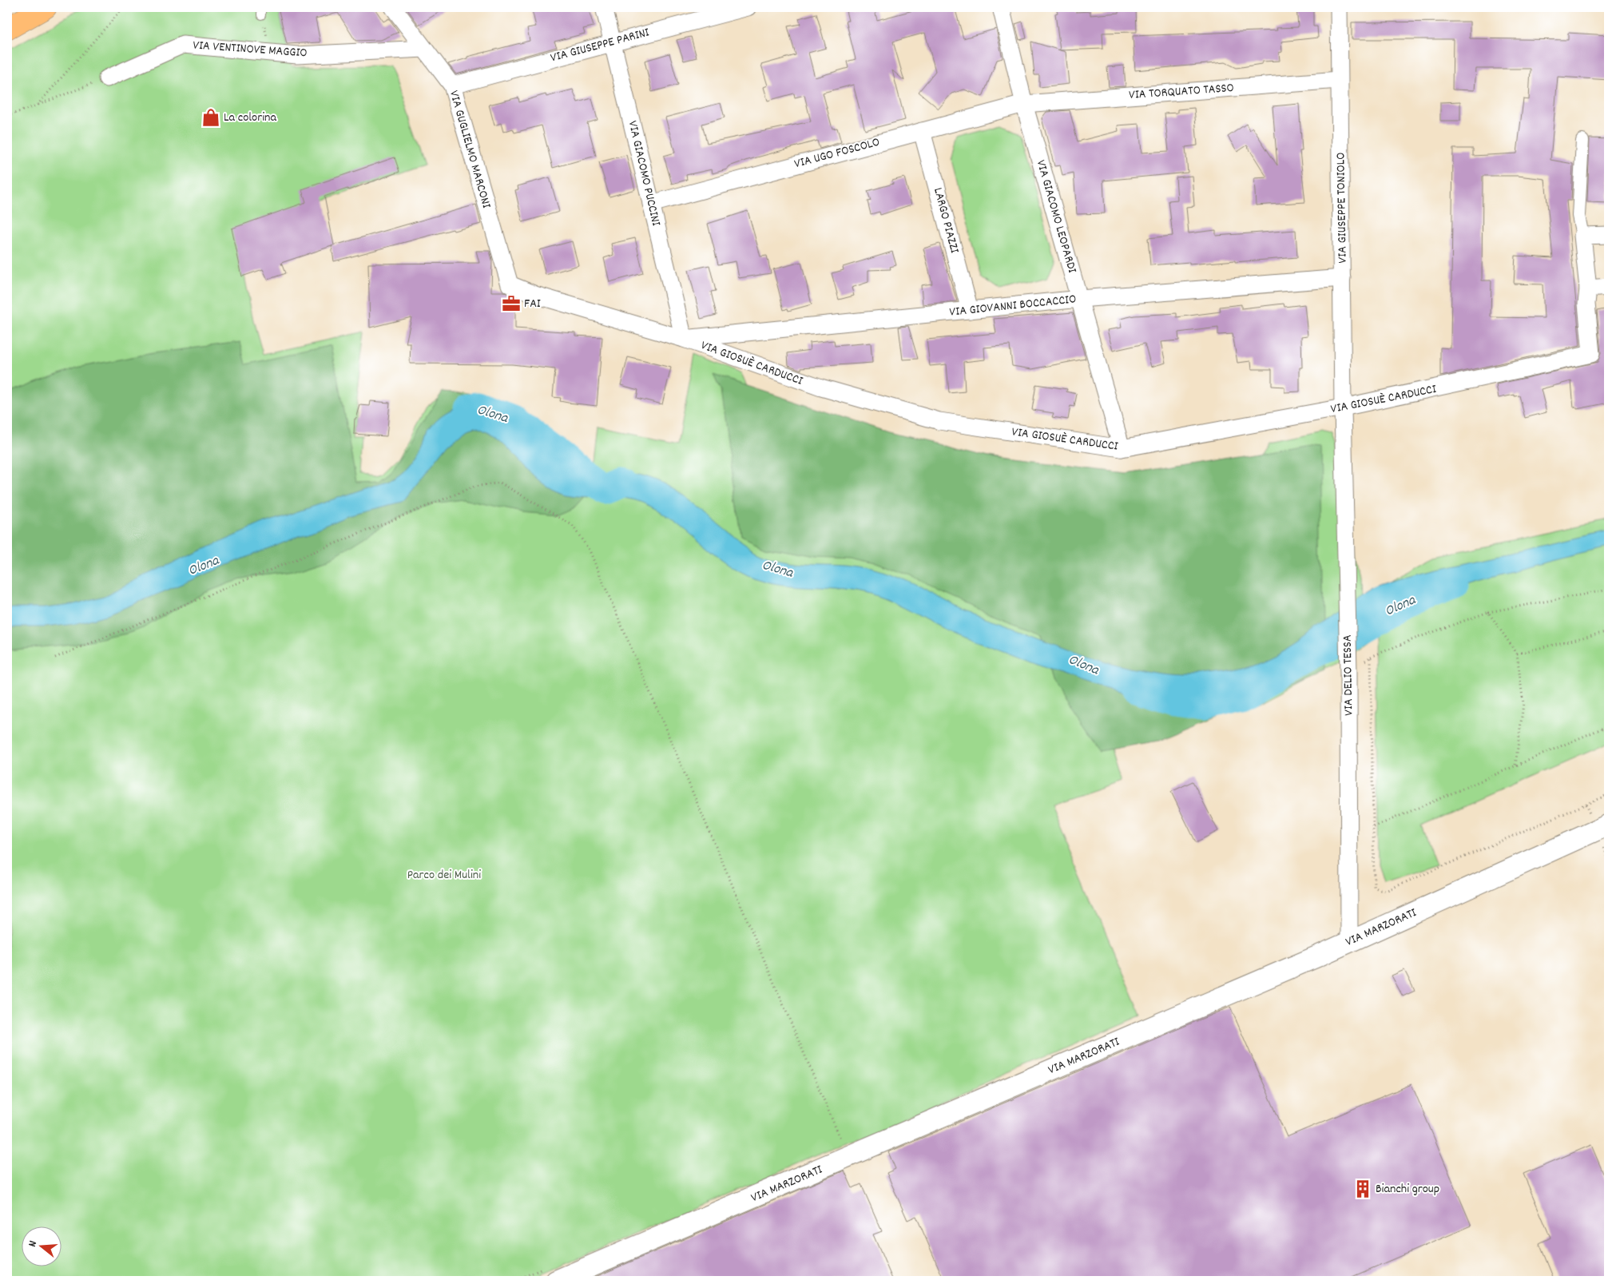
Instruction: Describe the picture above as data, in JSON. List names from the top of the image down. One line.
{"streets":{"street":["VIA GIUSEPPE PARINI","VIA VENTINOVE MAGGIO","VIA TORQUATO TASSO","VIA GUGLIELMO MARCONI","VIA UGO FOSCOLO","VIA GIACOMO PUCCINI","VIA GIUSEPPE TONIOLO","VIA GIACOMO LEOPARDI","LARGO PIAZZI","VIA GIOVANNI BOCCACCIO","VIA GIOSUÈ CARDUCCI","VIA DELIO TESSA","VIA MARZORATI"]},"crossings":[["VIA GIUSEPPE PARINI","VIA GUGLIELMO MARCONI"],["VIA GIUSEPPE PARINI","VIA GIACOMO PUCCINI"],["VIA VENTINOVE MAGGIO","VIA GUGLIELMO MARCONI"],["VIA TORQUATO TASSO","VIA UGO FOSCOLO"],["VIA TORQUATO TASSO","VIA GIUSEPPE TONIOLO"],["VIA TORQUATO TASSO","VIA GIACOMO LEOPARDI"],["VIA GUGLIELMO MARCONI","VIA GIOSUÈ CARDUCCI"],["VIA UGO FOSCOLO","VIA GIACOMO PUCCINI"],["VIA UGO FOSCOLO","VIA GIACOMO LEOPARDI"],["VIA UGO FOSCOLO","LARGO PIAZZI"],["VIA GIACOMO PUCCINI","VIA GIOVANNI BOCCACCIO"],["VIA GIACOMO PUCCINI","VIA GIOSUÈ CARDUCCI"],["VIA GIUSEPPE TONIOLO","VIA GIOVANNI BOCCACCIO"],["VIA GIUSEPPE TONIOLO","VIA GIOSUÈ CARDUCCI"],["VIA GIUSEPPE TONIOLO","VIA DELIO TESSA"],["VIA GIACOMO LEOPARDI","VIA GIOVANNI BOCCACCIO"],["VIA GIACOMO LEOPARDI","VIA GIOSUÈ CARDUCCI"],["LARGO PIAZZI","VIA GIOVANNI BOCCACCIO"],["VIA GIOVANNI BOCCACCIO","VIA GIOSUÈ CARDUCCI"],["VIA GIOSUÈ CARDUCCI","VIA DELIO TESSA"],["VIA DELIO TESSA","VIA MARZORATI"]],"water":["Olona"],"parks":["Parco dei Mulini"],"places":{"shop":["La colorina"],"office":["FAI"],"building":["Bianchi group"]},"north":"left"}
